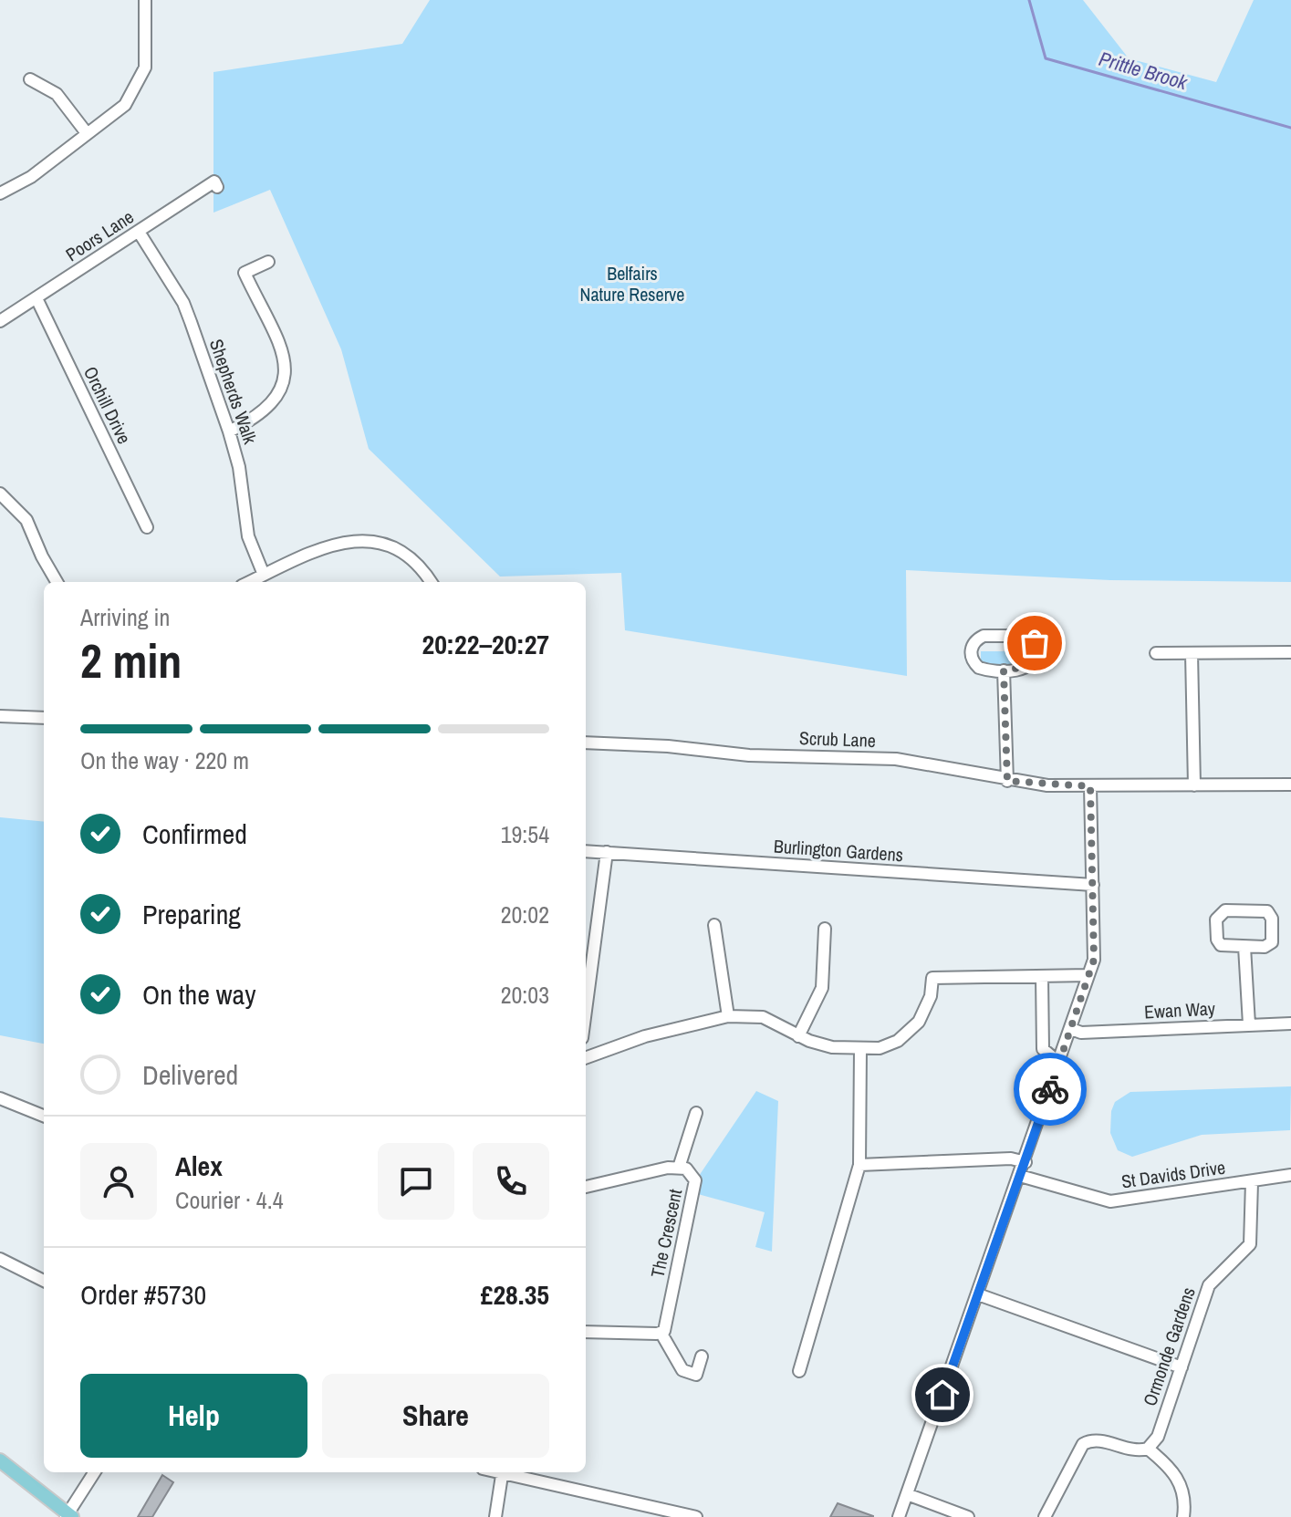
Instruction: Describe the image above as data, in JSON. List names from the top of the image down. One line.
{"streets":{"street":["Poors Lane","Shepherds Walk","Orchill Drive","Scrub Lane","Burlington Gardens","Ewan Way","St Davids Drive","The Crescent","Ormonde Gardens"]},"crossings":[["Poors Lane","Shepherds Walk"],["Poors Lane","Orchill Drive"],["St Davids Drive","Ormonde Gardens"]],"water":["Prittle Brook"],"parks":["Belfairs Nature Reserve"],"page":{"heading":["2 min","Arriving in","20:22–20:27"],"panel":["Alex","Courier · 4.4","Order #5730","£28.35"],"bar":"On the way · 220 m","list":[["Confirmed","19:54"],["Preparing","20:02"],["On the way","20:03"],"Delivered"],"buttons":["Help","Share"]}}
